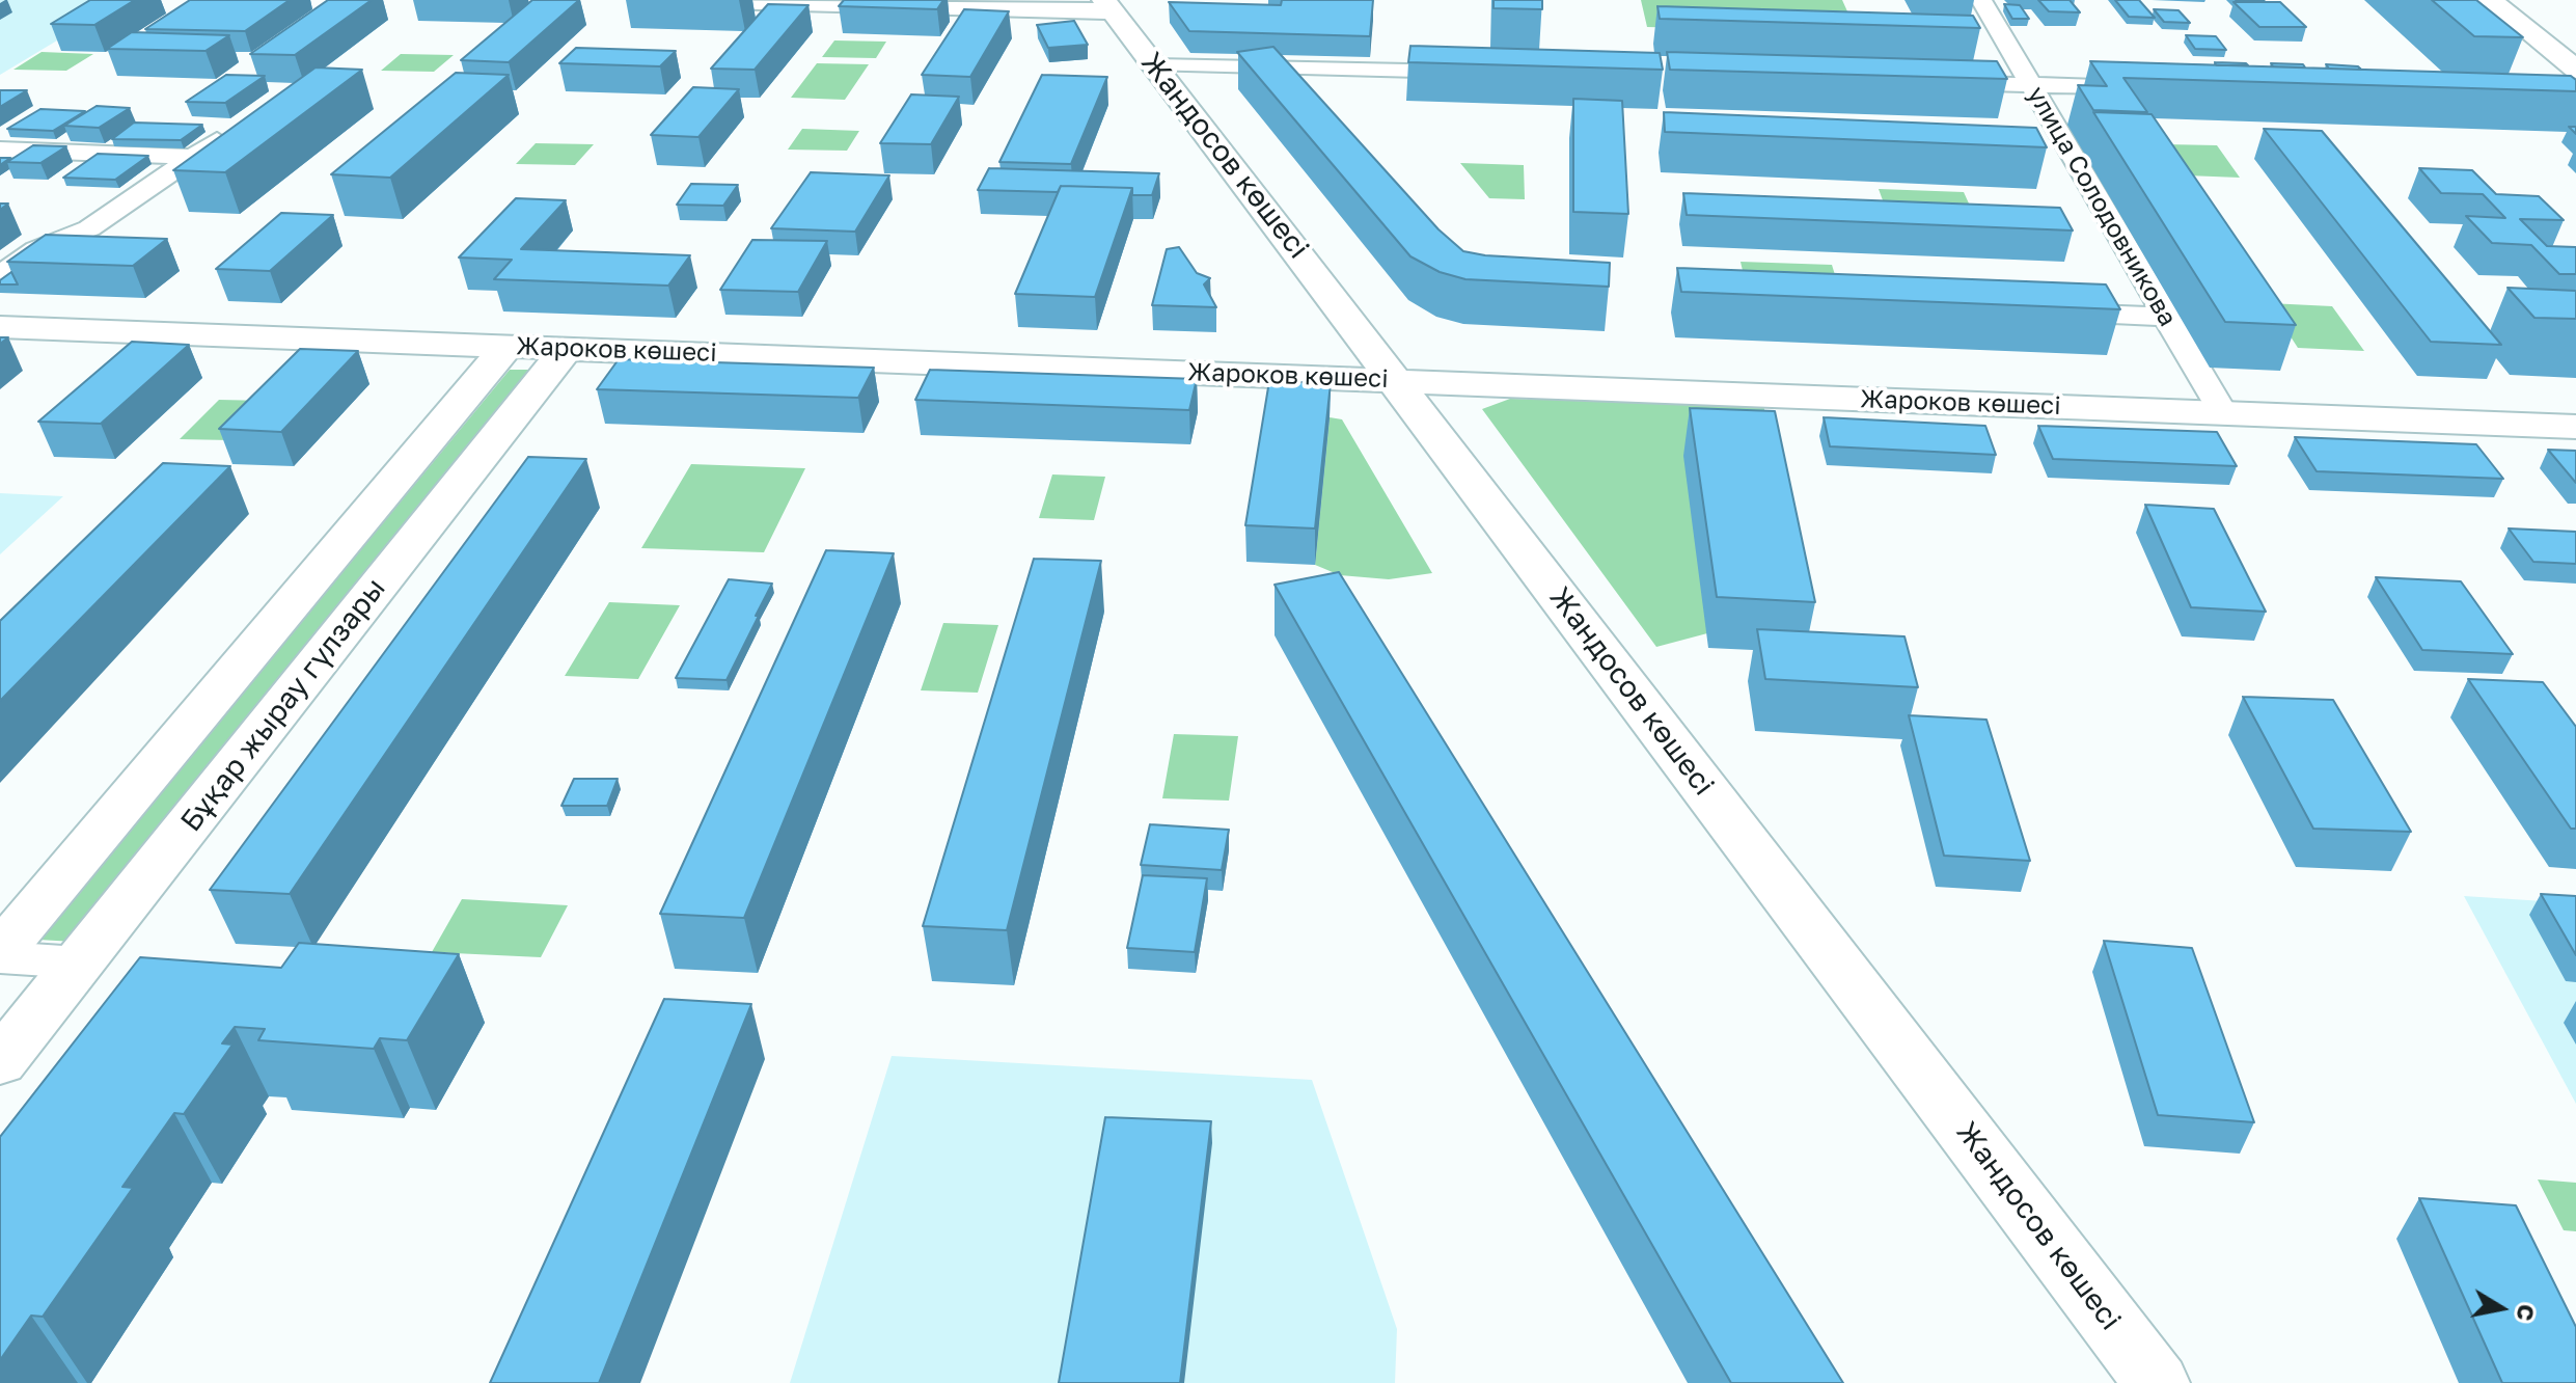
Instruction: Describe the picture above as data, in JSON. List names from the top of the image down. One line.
{"streets":{"main road":["Жандосов көшесі","Жароков көшесі","Бұқар жырау гүлзары"],"street":["улица Солодовникова"]},"crossings":[["Жандосов көшесі","Жароков көшесі"],["улица Солодовникова","Жароков көшесі"],["Жароков көшесі","Бұқар жырау гүлзары"]],"north":"right"}
